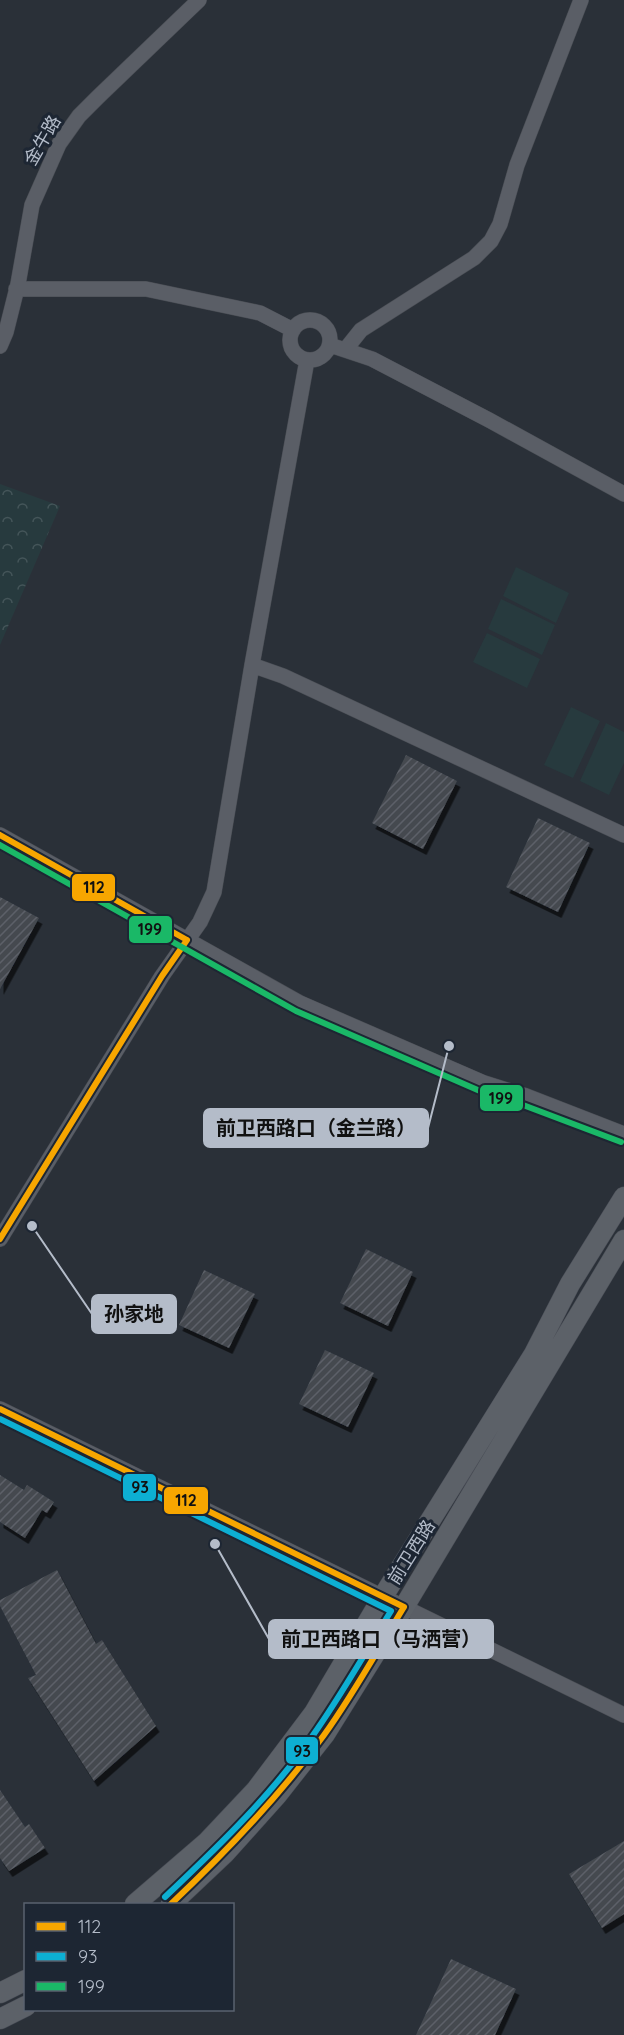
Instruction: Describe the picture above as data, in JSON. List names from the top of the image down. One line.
{"streets":{"main road":["前卫西路"],"street":["金牛路"]},"places":["前卫西路口（金兰路）","孙家地","前卫西路口（马洒营）"],"lines":["transit line 112","transit line 199","transit line 93"],"legend":["112","93","199"]}
